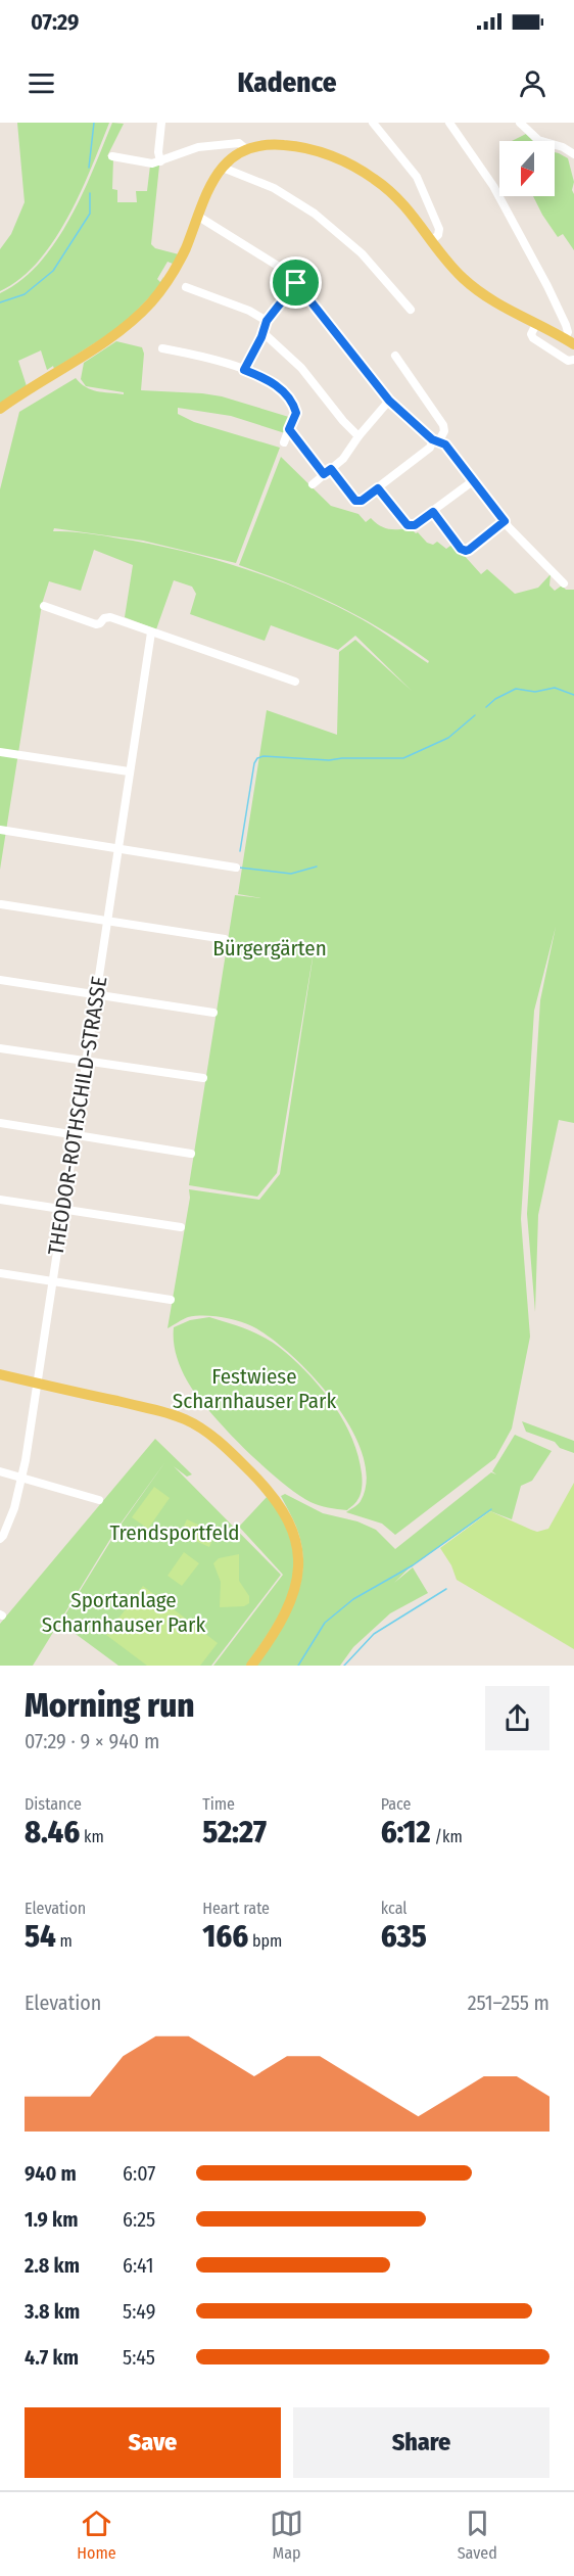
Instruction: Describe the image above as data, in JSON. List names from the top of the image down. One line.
{"streets":{"street":["THEODOR-ROTHSCHILD-STRASSE"]},"parks":["Bürgergärten","Festwiese Scharnhauser Park","Trendsportfeld","Sportanlage Scharnhauser Park"],"north":"bottom","page":{"status":"07:29","header":"Kadence","heading":["Morning run","07:29 · 9 × 940 m"],"stats":[["Distance","8.46 km"],["Time","52:27"],["Pace","6:12 /km"],["Elevation","54 m"],["Heart rate","166 bpm"],["kcal","635"]],"chart":["Elevation","251–255 m"],"list":[{"name":"940 m","note":"6:07"},{"name":"1.9 km","note":"6:25"},{"name":"2.8 km","note":"6:41"},{"name":"3.8 km","note":"5:49"},{"name":"4.7 km","note":"5:45"}],"buttons":["Save","Share"],"tabs":["Home","Map","Saved"]}}
